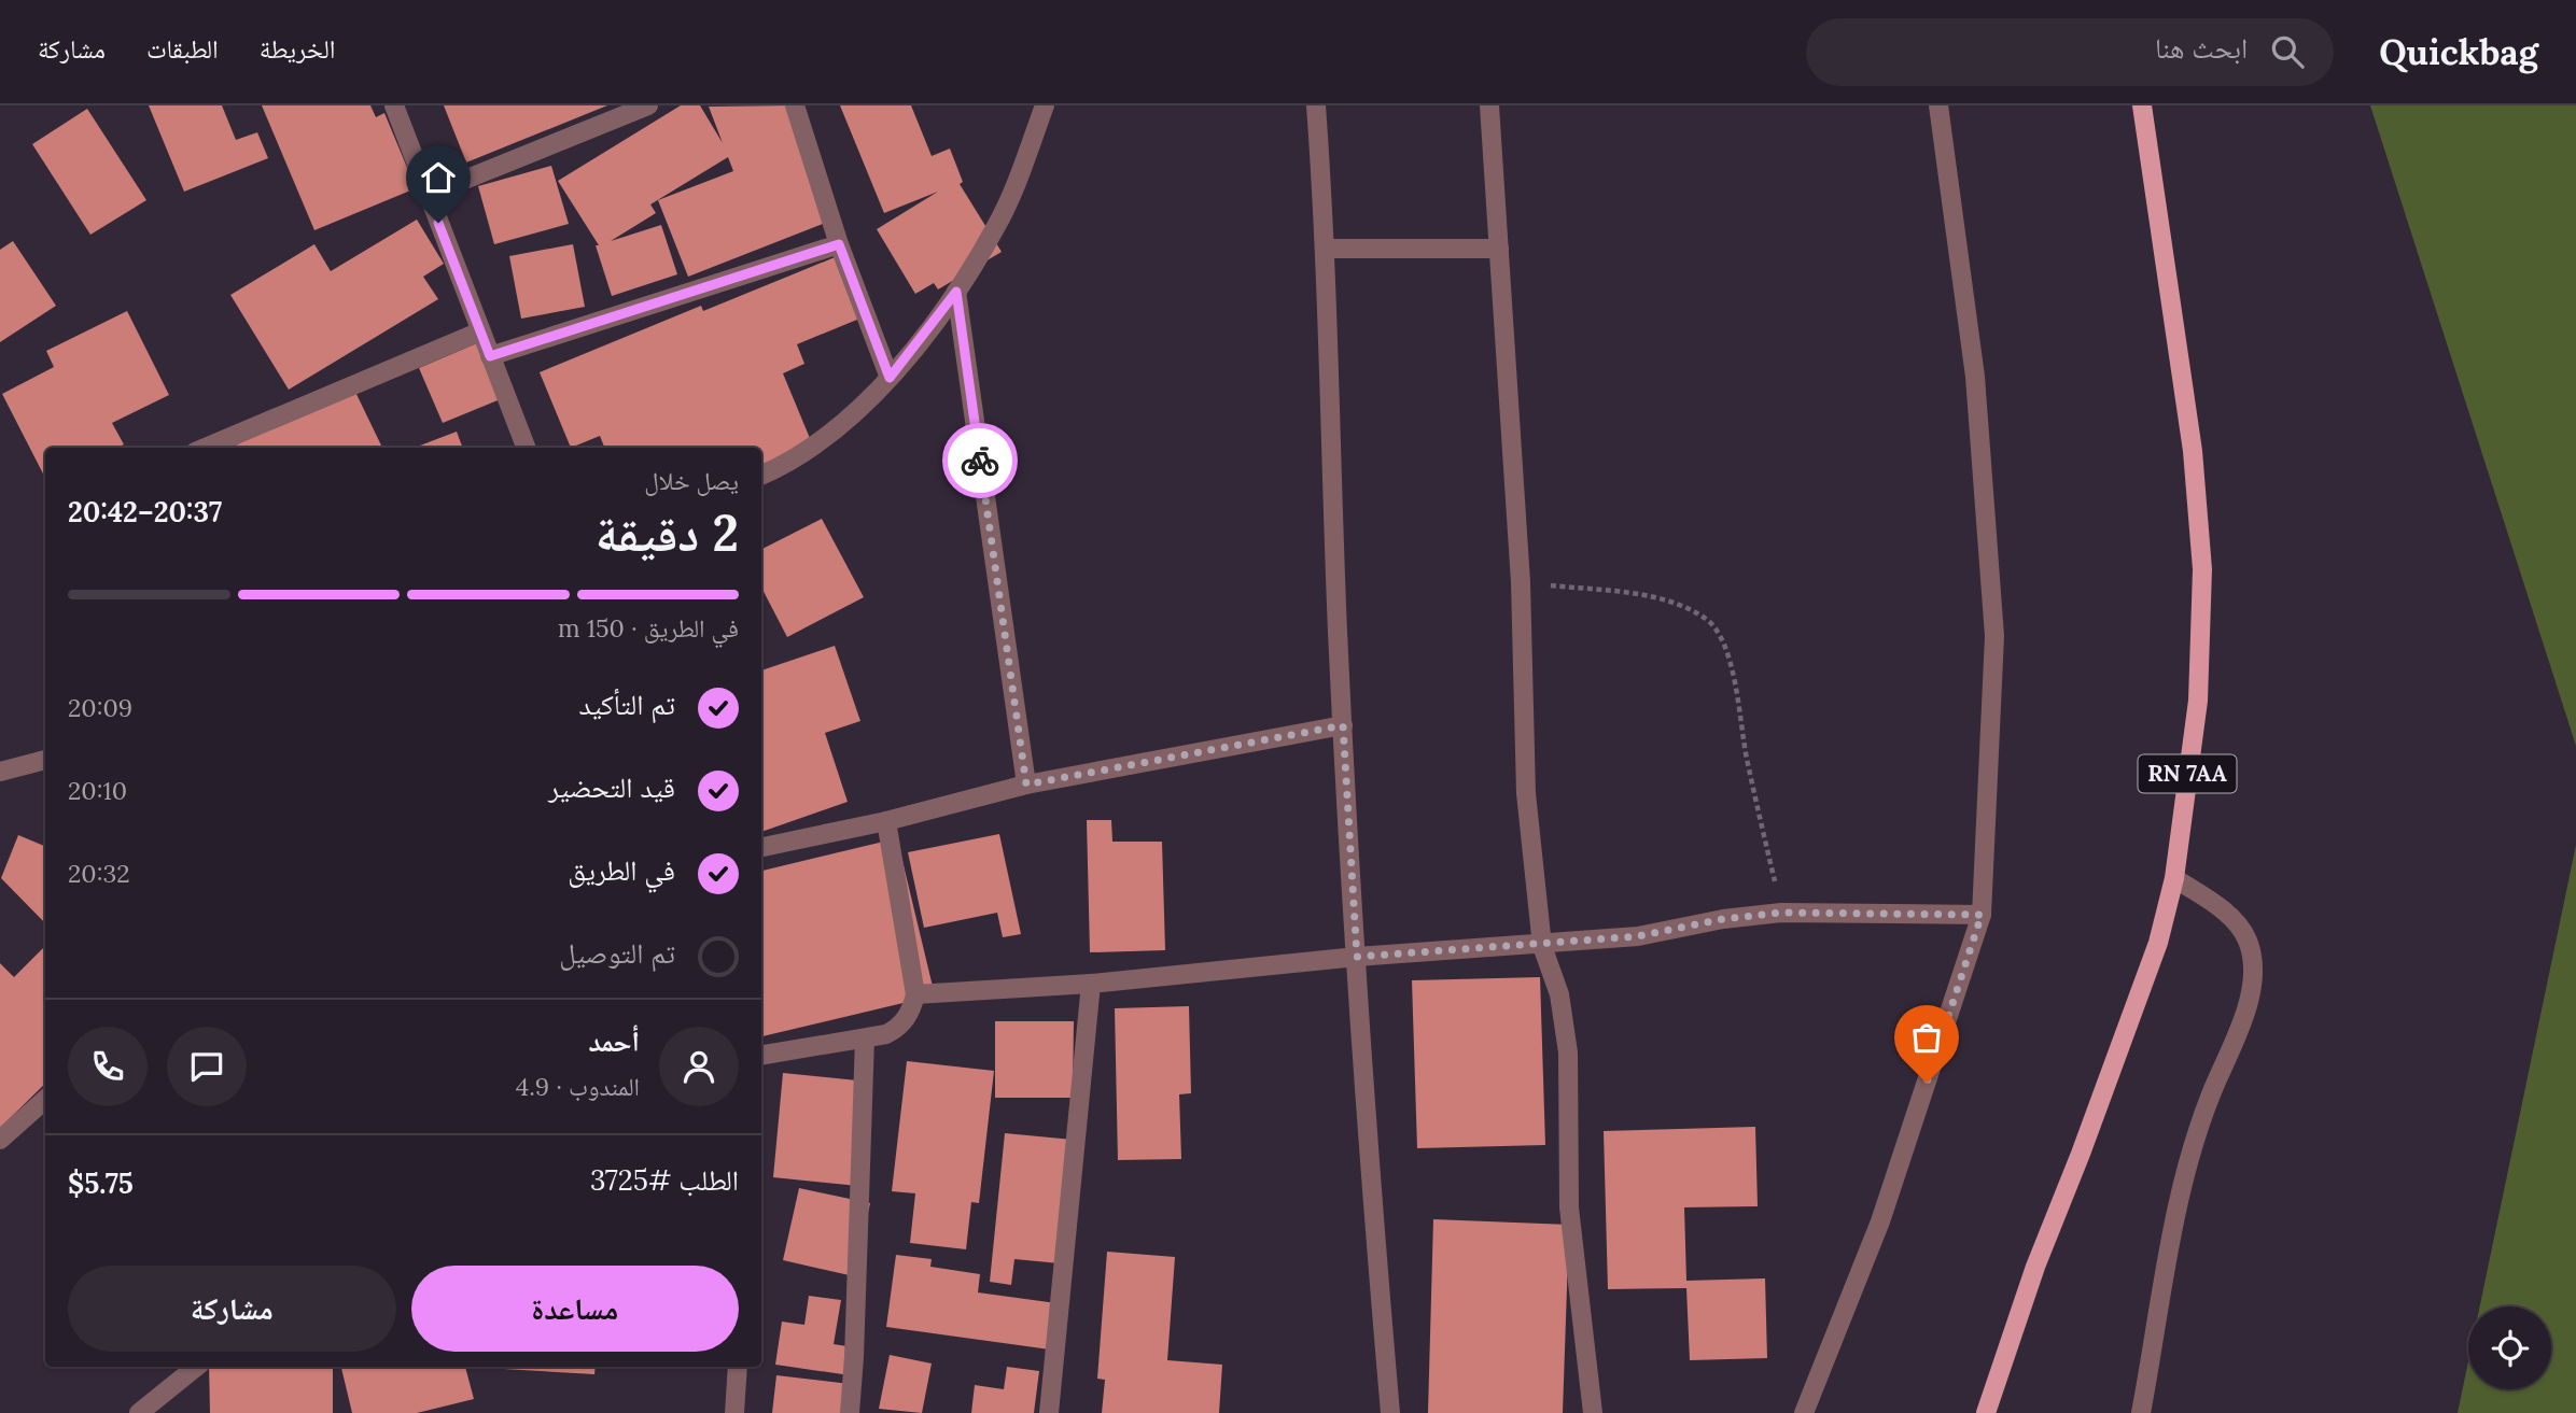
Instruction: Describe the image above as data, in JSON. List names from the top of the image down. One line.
{"streets":{"main road":["RN 7AA"]},"page":{"header":"Quickbag","search":"ابحث هنا","nav":["الخريطة","الطبقات","مشاركة"],"heading":["2 دقيقة","يصل خلال","20:37–20:42"],"panel":["أحمد","المندوب · 4.9","الطلب #3725","$5.75"],"bar":"في الطريق · 150 m","list":[["تم التأكيد","20:09"],["قيد التحضير","20:10"],["في الطريق","20:32"],"تم التوصيل"],"buttons":["مساعدة","مشاركة"]}}
